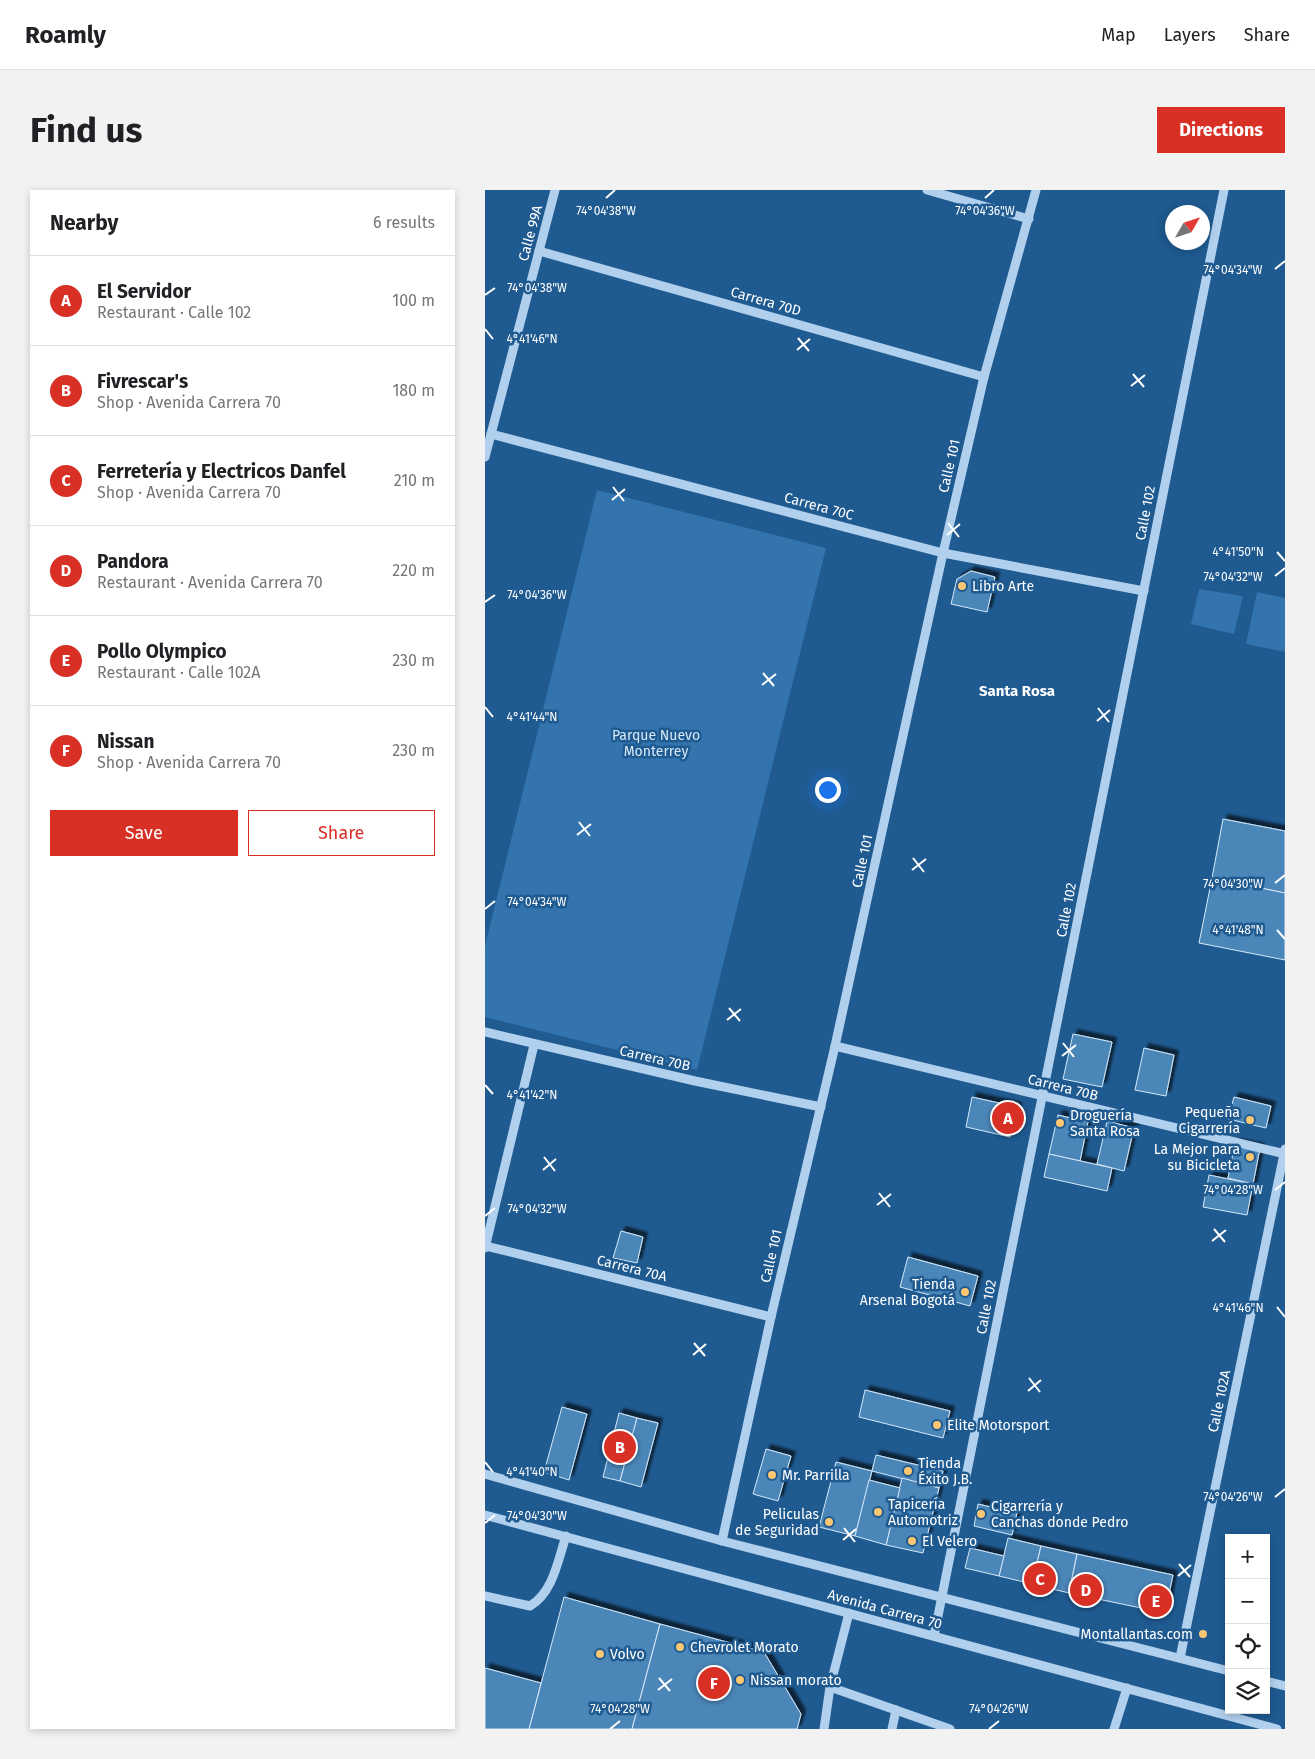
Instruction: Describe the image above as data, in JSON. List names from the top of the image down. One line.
{"streets":{"street":["Calle 99A","Carrera 70D","Calle 101","Carrera 70C","Calle 102","Carrera 70B","Carrera 70A","Calle 102A","Avenida Carrera 70"]},"crossings":[["Calle 99A","Carrera 70D"],["Calle 99A","Carrera 70C"],["Carrera 70D","Calle 101"],["Calle 101","Carrera 70C"],["Calle 101","Carrera 70B"],["Calle 101","Carrera 70A"],["Calle 101","Avenida Carrera 70"],["Carrera 70C","Calle 102"],["Calle 102","Carrera 70B"],["Calle 102","Avenida Carrera 70"],["Carrera 70B","Calle 102A"],["Calle 102A","Avenida Carrera 70"]],"districts":["Santa Rosa"],"parks":["Parque Nuevo Monterrey"],"places":["Libro Arte","Pequeña Cigarrería","Droguería Santa Rosa","La Mejor para su Bicicleta","Tienda Arsenal Bogotá","Elite Motorsport","Tienda Éxito J.B.","Mr. Parrilla","Tapicería Automotriz","Cigarrería y Canchas donde Pedro","Peliculas de Seguridad","El Velero","Montallantas.com","Chevrolet Morato","Volvo","Nissan morato"],"north":"top right","page":{"header":"Roamly","nav":["Map","Layers","Share"],"buttons":["Directions",["Save","Share"]],"title":"Find us","heading":["Nearby","6 results"],"list":[{"mark":"A","name":"El Servidor","note":"Restaurant · Calle 102","value":"100 m"},{"mark":"B","name":"Fivrescar's","note":"Shop · Avenida Carrera 70","value":"180 m"},{"mark":"C","name":"Ferretería y Electricos Danfel","note":"Shop · Avenida Carrera 70","value":"210 m"},{"mark":"D","name":"Pandora","note":"Restaurant · Avenida Carrera 70","value":"220 m"},{"mark":"E","name":"Pollo Olympico","note":"Restaurant · Calle 102A","value":"230 m"},{"mark":"F","name":"Nissan","note":"Shop · Avenida Carrera 70","value":"230 m"}],"pins":["A","B","C","D","E","F"],"map_buttons":["+","−"]},"coordinates":["74°04'38\"W","74°04'36\"W","74°04'34\"W","4°41'46\"N","4°41'50\"N","74°04'32\"W","4°41'44\"N","74°04'30\"W","4°41'48\"N","4°41'42\"N","74°04'28\"W","4°41'40\"N","74°04'26\"W"]}
